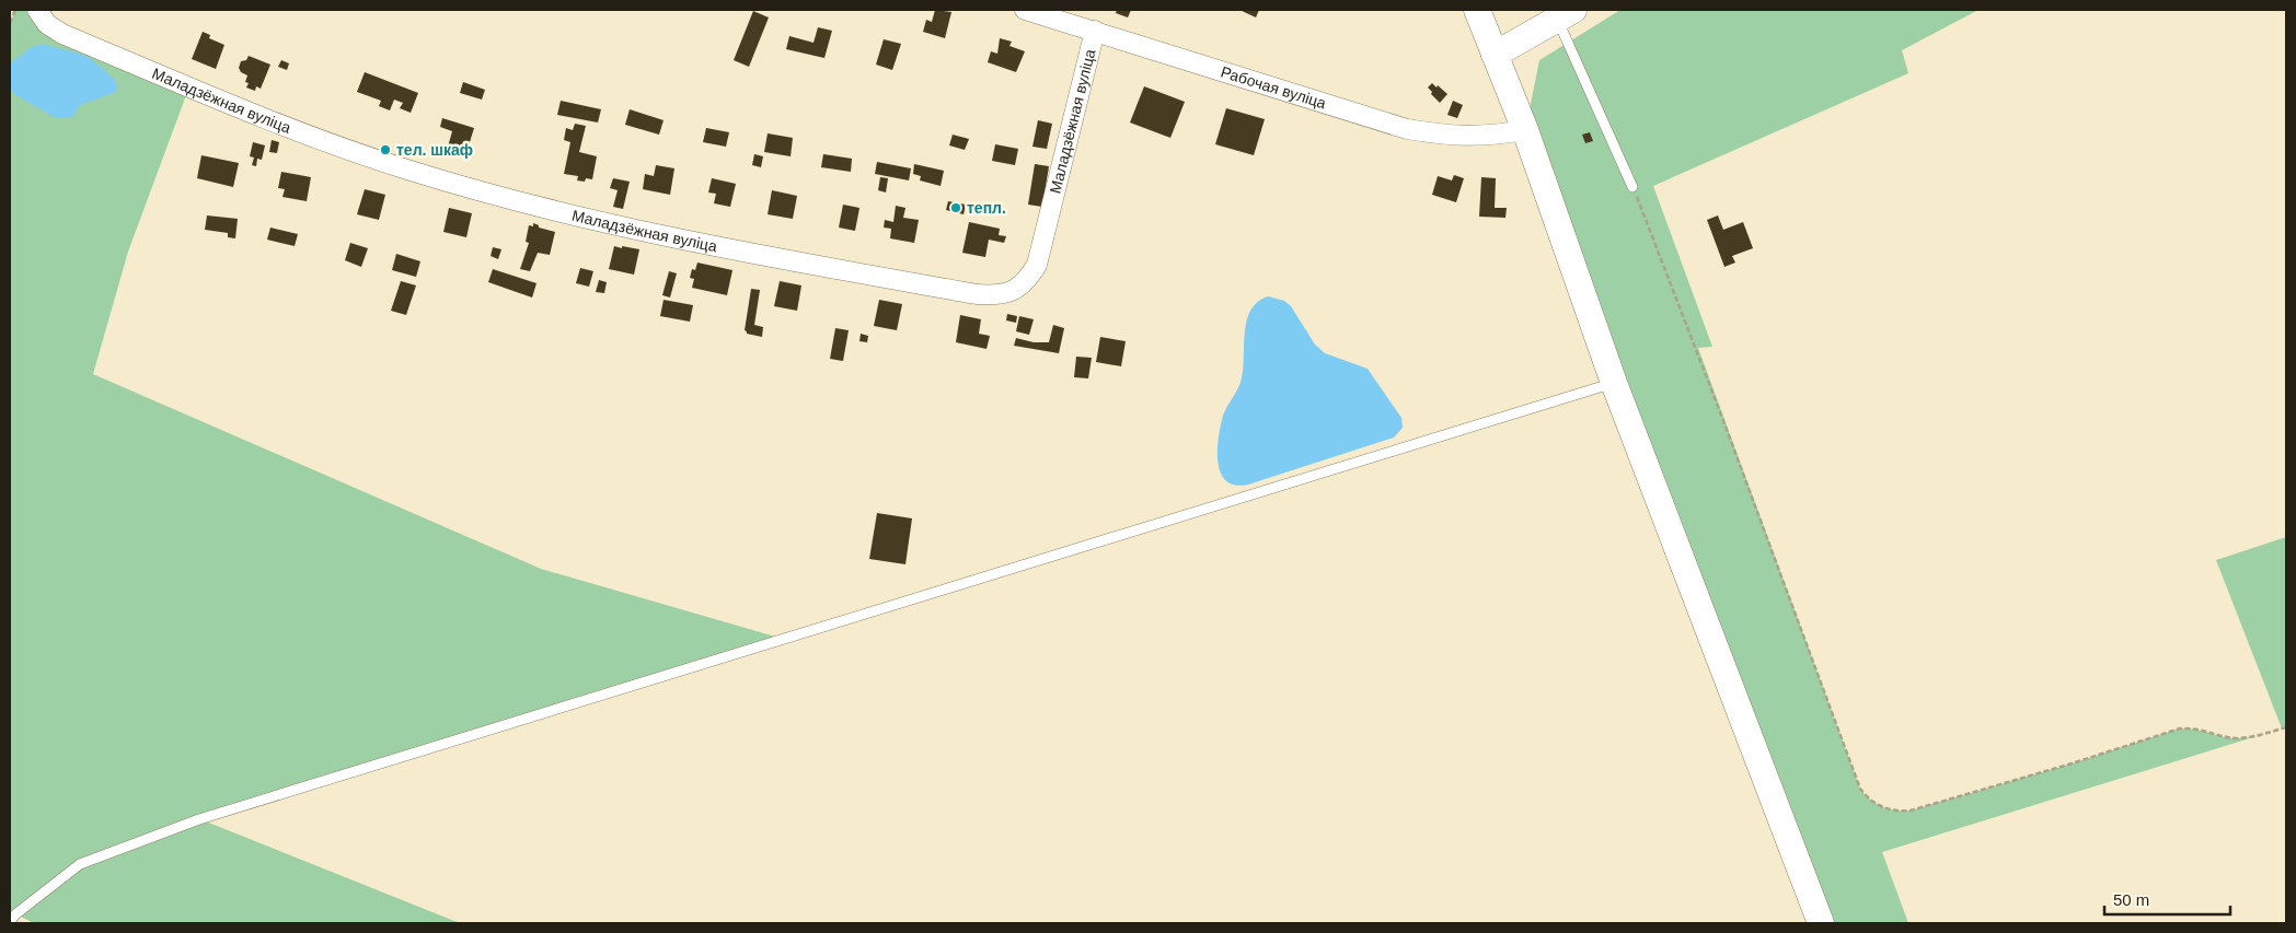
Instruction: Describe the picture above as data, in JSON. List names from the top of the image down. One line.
{"streets":{"street":["Рабочая вуліца","Маладзёжная вуліца"]},"crossings":[["Рабочая вуліца","Маладзёжная вуліца"]],"places":["тел. шкаф","тепл."],"scale_bar":"50 m"}
